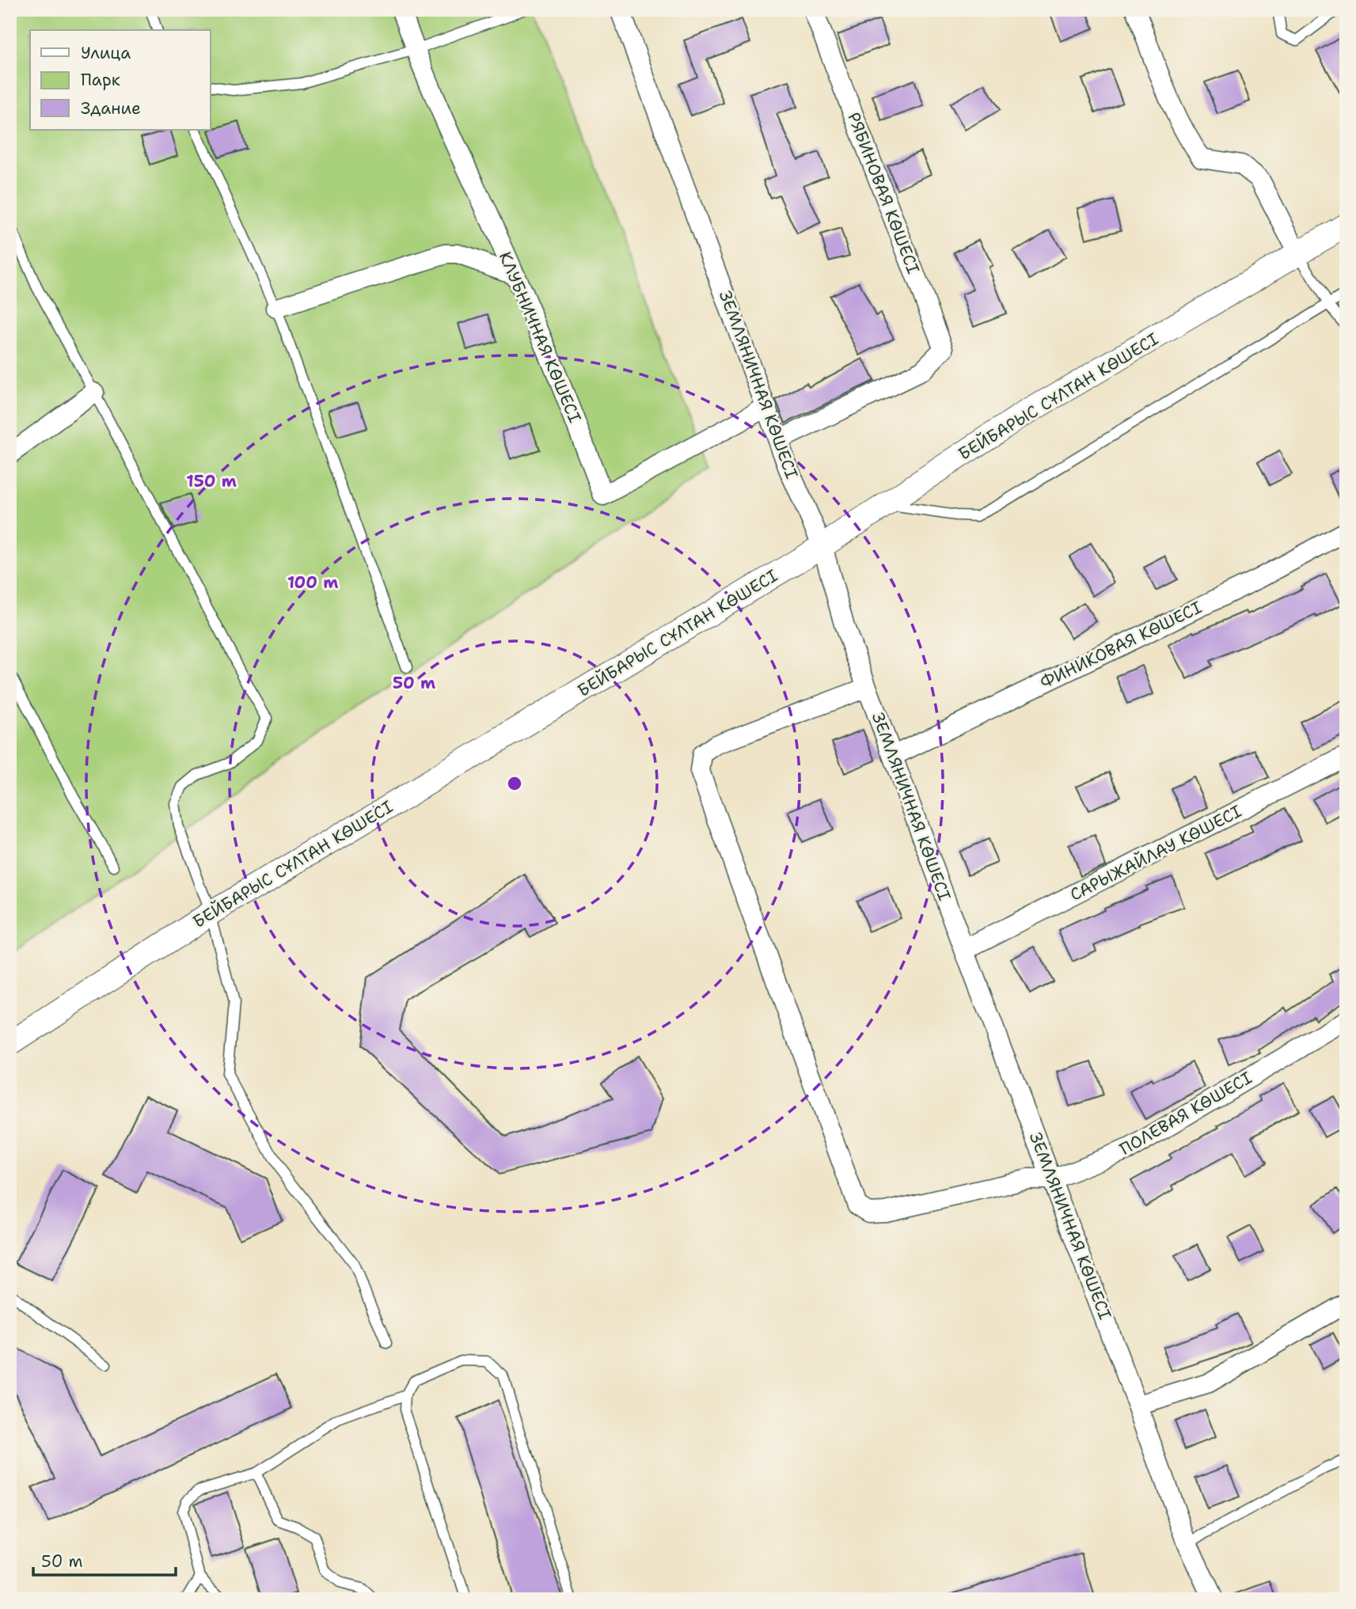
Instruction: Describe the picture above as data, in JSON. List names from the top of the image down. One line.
{"streets":{"street":["РЯБИНОВАЯ КӨШЕСІ","КЛУБНИЧНАЯ КӨШЕСІ","ЗЕМЛЯНИЧНАЯ КӨШЕСІ","БЕЙБАРЫС СҰЛТАН КӨШЕСІ","ФИНИКОВАЯ КӨШЕСІ","САРЫЖАЙЛАУ КӨШЕСІ","ПОЛЕВАЯ КӨШЕСІ"]},"crossings":[["РЯБИНОВАЯ КӨШЕСІ","ЗЕМЛЯНИЧНАЯ КӨШЕСІ"],["КЛУБНИЧНАЯ КӨШЕСІ","ЗЕМЛЯНИЧНАЯ КӨШЕСІ"],["ЗЕМЛЯНИЧНАЯ КӨШЕСІ","БЕЙБАРЫС СҰЛТАН КӨШЕСІ"],["ЗЕМЛЯНИЧНАЯ КӨШЕСІ","ФИНИКОВАЯ КӨШЕСІ"],["ЗЕМЛЯНИЧНАЯ КӨШЕСІ","САРЫЖАЙЛАУ КӨШЕСІ"],["ЗЕМЛЯНИЧНАЯ КӨШЕСІ","ПОЛЕВАЯ КӨШЕСІ"]],"legend":["Улица","Парк","Здание"],"scale_bar":"50 m","rings":["150 m","100 m","50 m"]}
